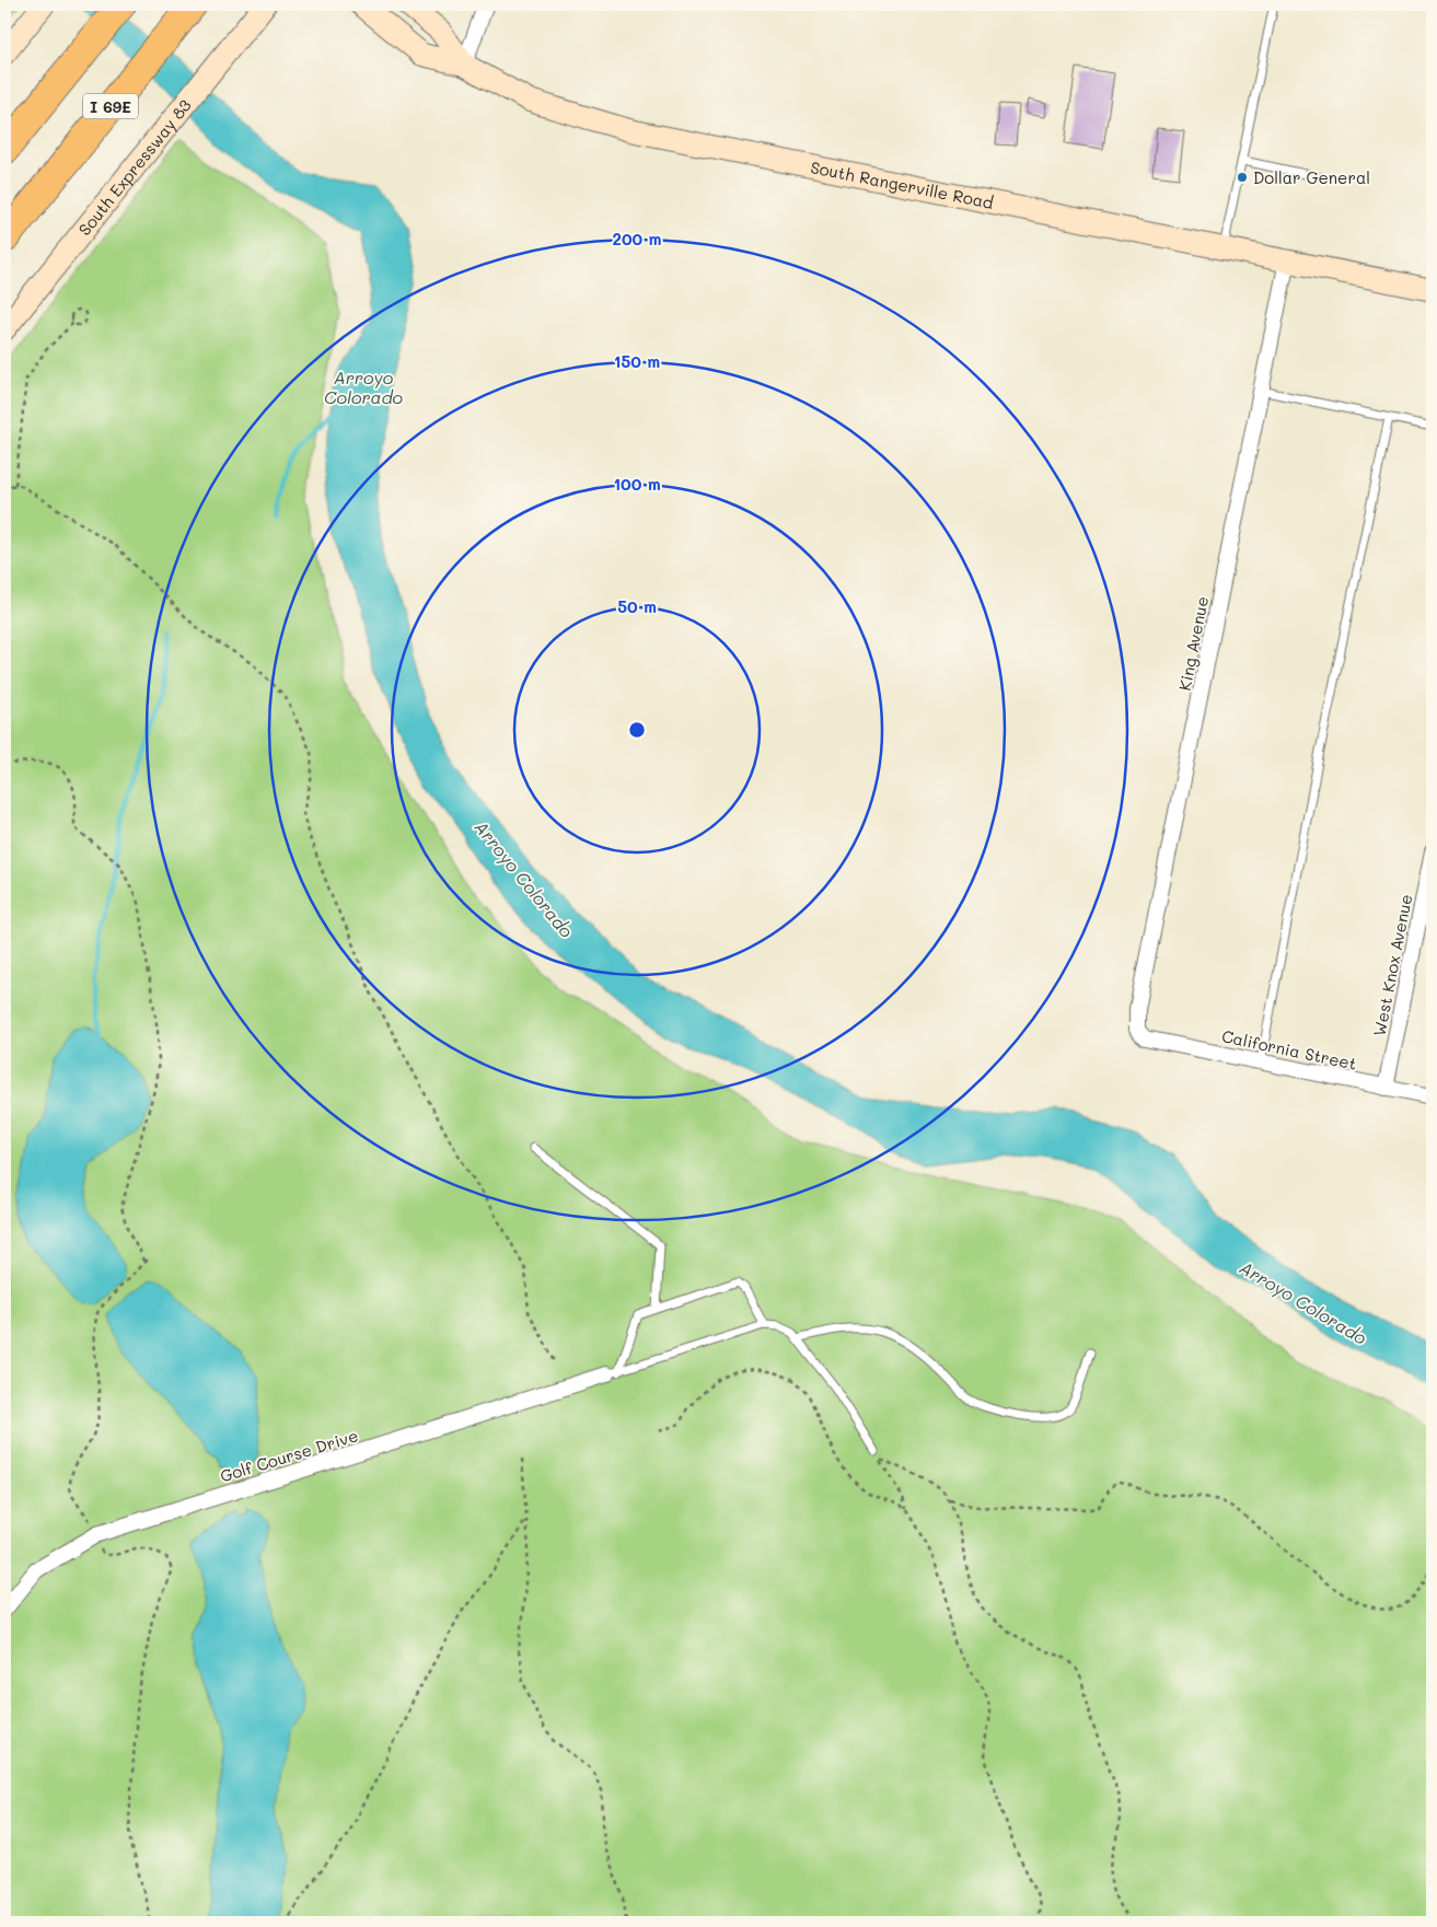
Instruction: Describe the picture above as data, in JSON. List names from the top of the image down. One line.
{"streets":{"highway":["I 69E"],"main road":["South Expressway 83","South Rangerville Road"],"street":["King Avenue","West Knox Avenue","California Street","Golf Course Drive"]},"crossings":[["South Rangerville Road","King Avenue"],["King Avenue","California Street"],["West Knox Avenue","California Street"]],"water":["Arroyo Colorado"],"places":["Dollar General"],"rings":["200 m","150 m","100 m","50 m"]}
